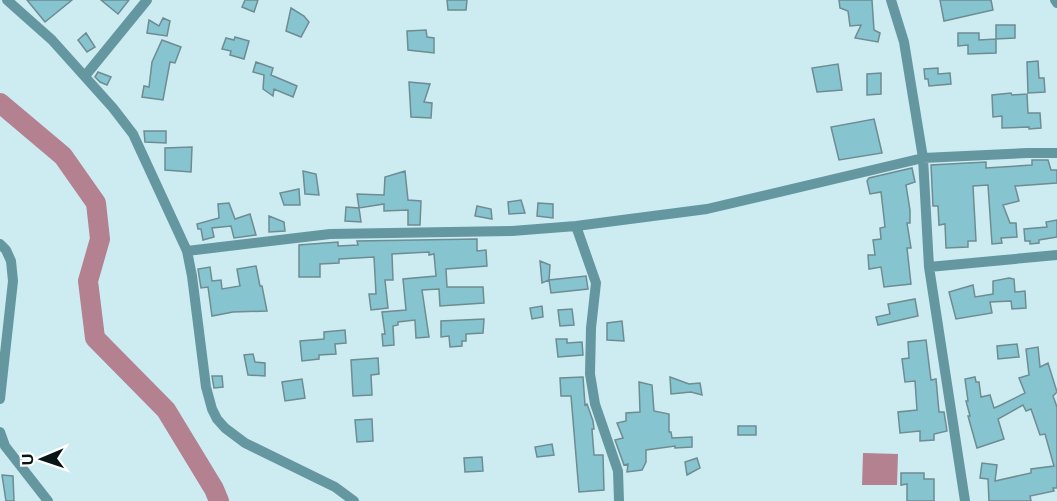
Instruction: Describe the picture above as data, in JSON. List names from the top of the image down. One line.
{"north":"left"}
